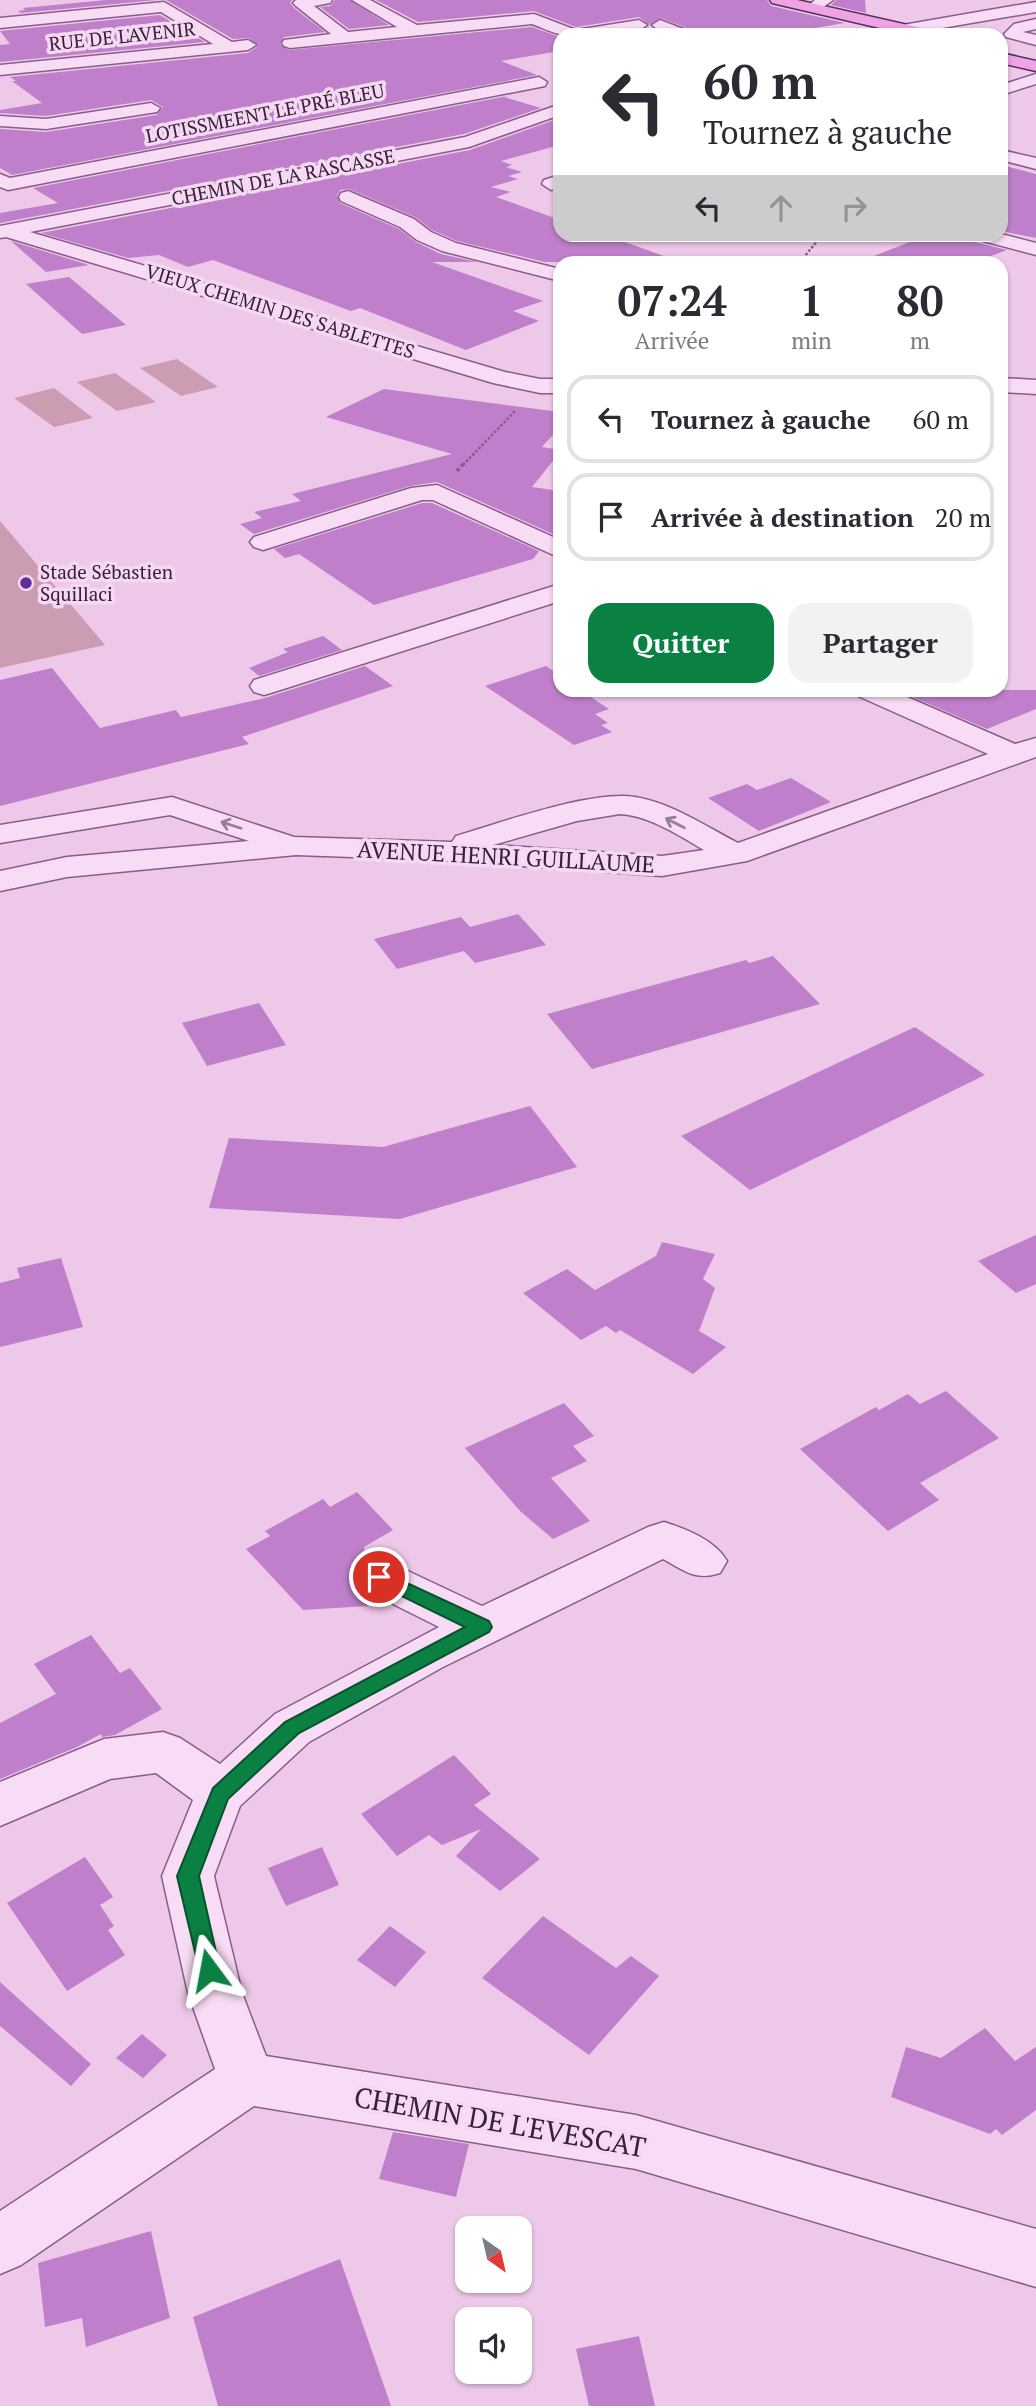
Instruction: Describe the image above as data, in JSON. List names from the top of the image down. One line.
{"streets":{"street":["RUE DE L'AVENIR","LOTISSMEENT LE PRÉ BLEU","CHEMIN DE LA RASCASSE","VIEUX CHEMIN DES SABLETTES","AVENUE HENRI GUILLAUME","CHEMIN DE L'EVESCAT"]},"crossings":[["CHEMIN DE LA RASCASSE","VIEUX CHEMIN DES SABLETTES"]],"places":["Stade Sébastien Squillaci"],"north":"bottom right","page":{"turn":["60 m","Tournez à gauche"],"eta":["07:24","Arrivée","1","min","80","m"],"list":[{"name":"Tournez à gauche","value":"60 m"},{"name":"Arrivée à destination","value":"20 m"}],"buttons":["Quitter","Partager"]}}
